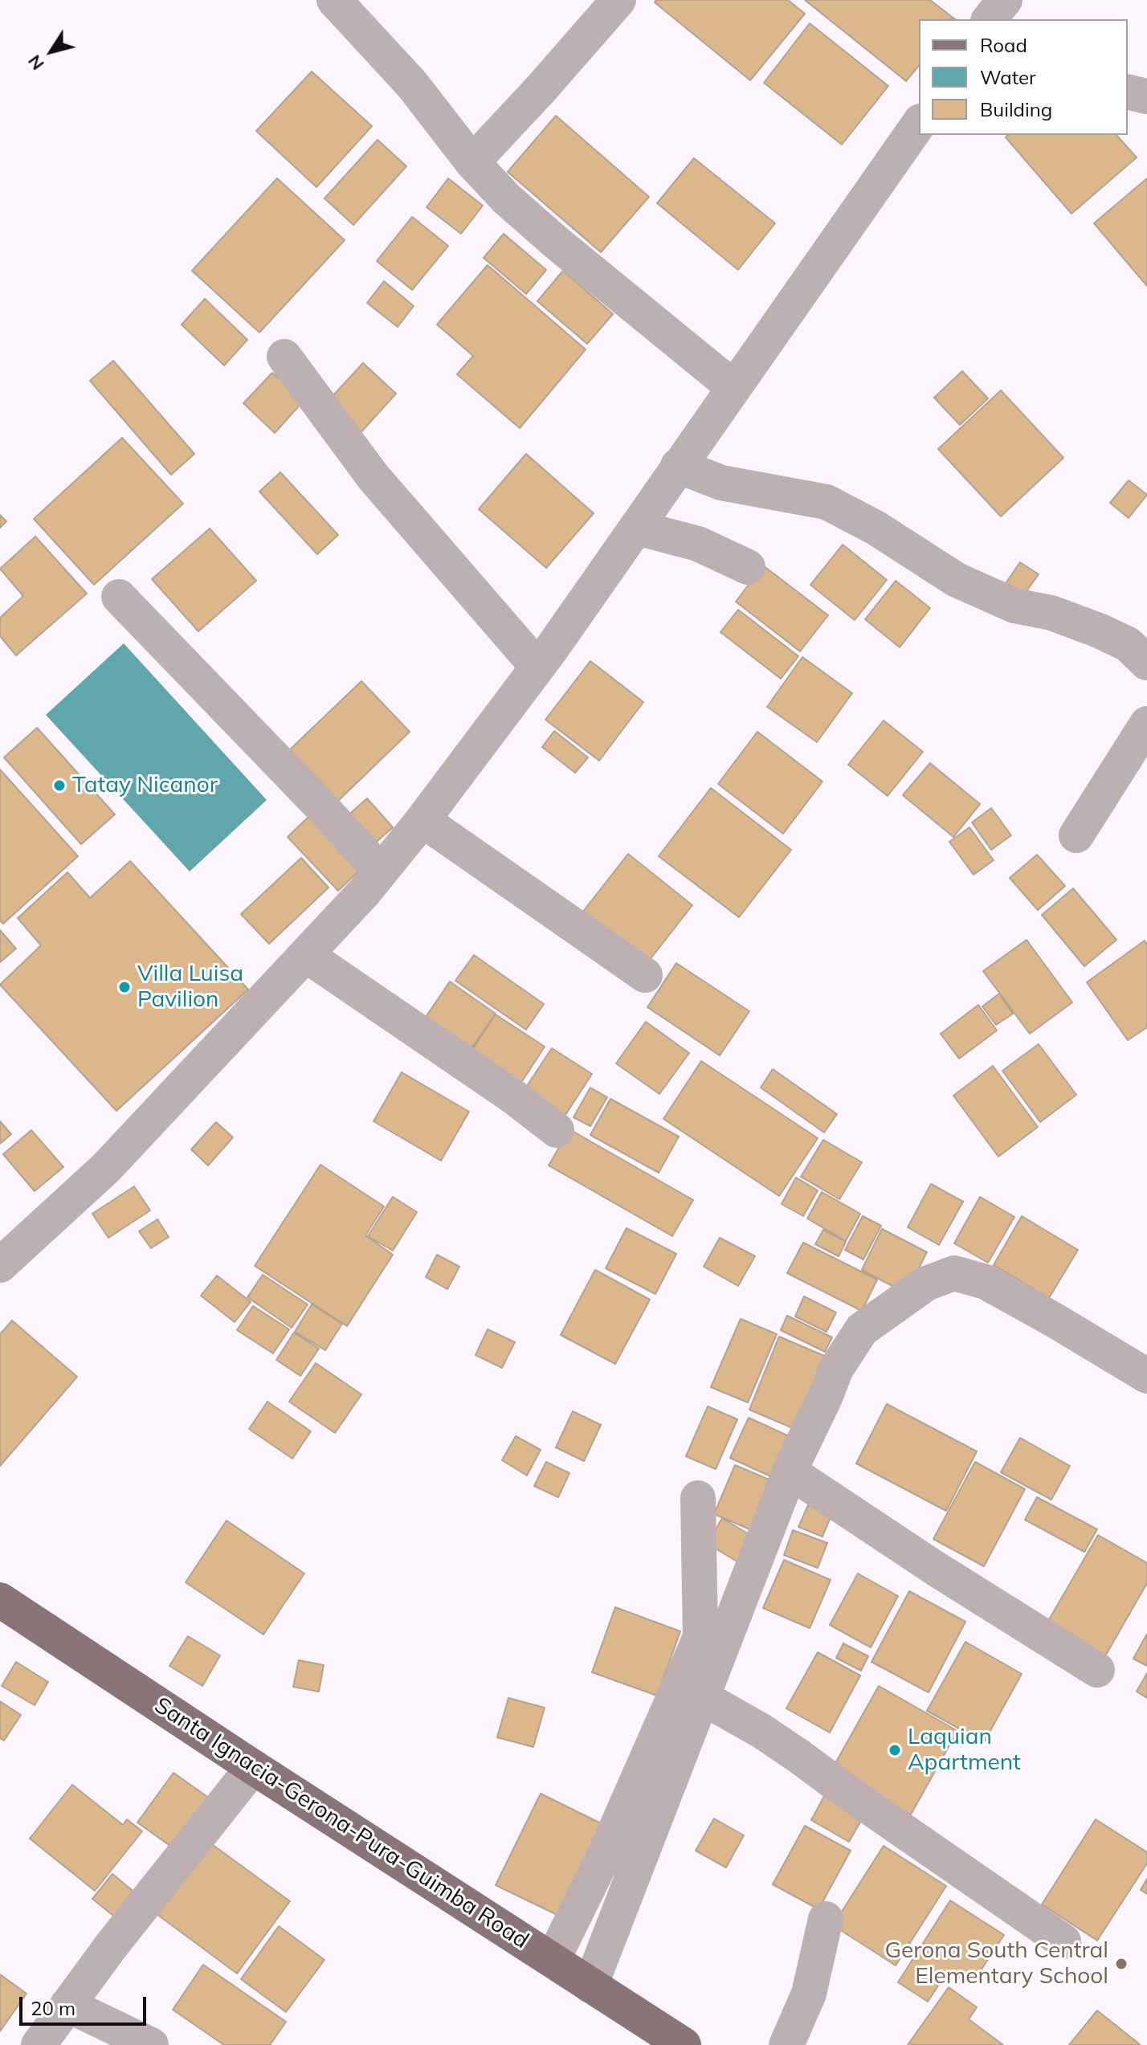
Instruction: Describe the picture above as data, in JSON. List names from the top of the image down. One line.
{"streets":{"main road":["Santa Ignacia-Gerona-Pura-Guimba Road"]},"places":["Tatay Nicanor","Villa Luisa Pavilion","Laquian Apartment","Gerona South Central Elementary School"],"legend":["Road","Water","Building"],"scale_bar":"20 m","north":"bottom left"}
